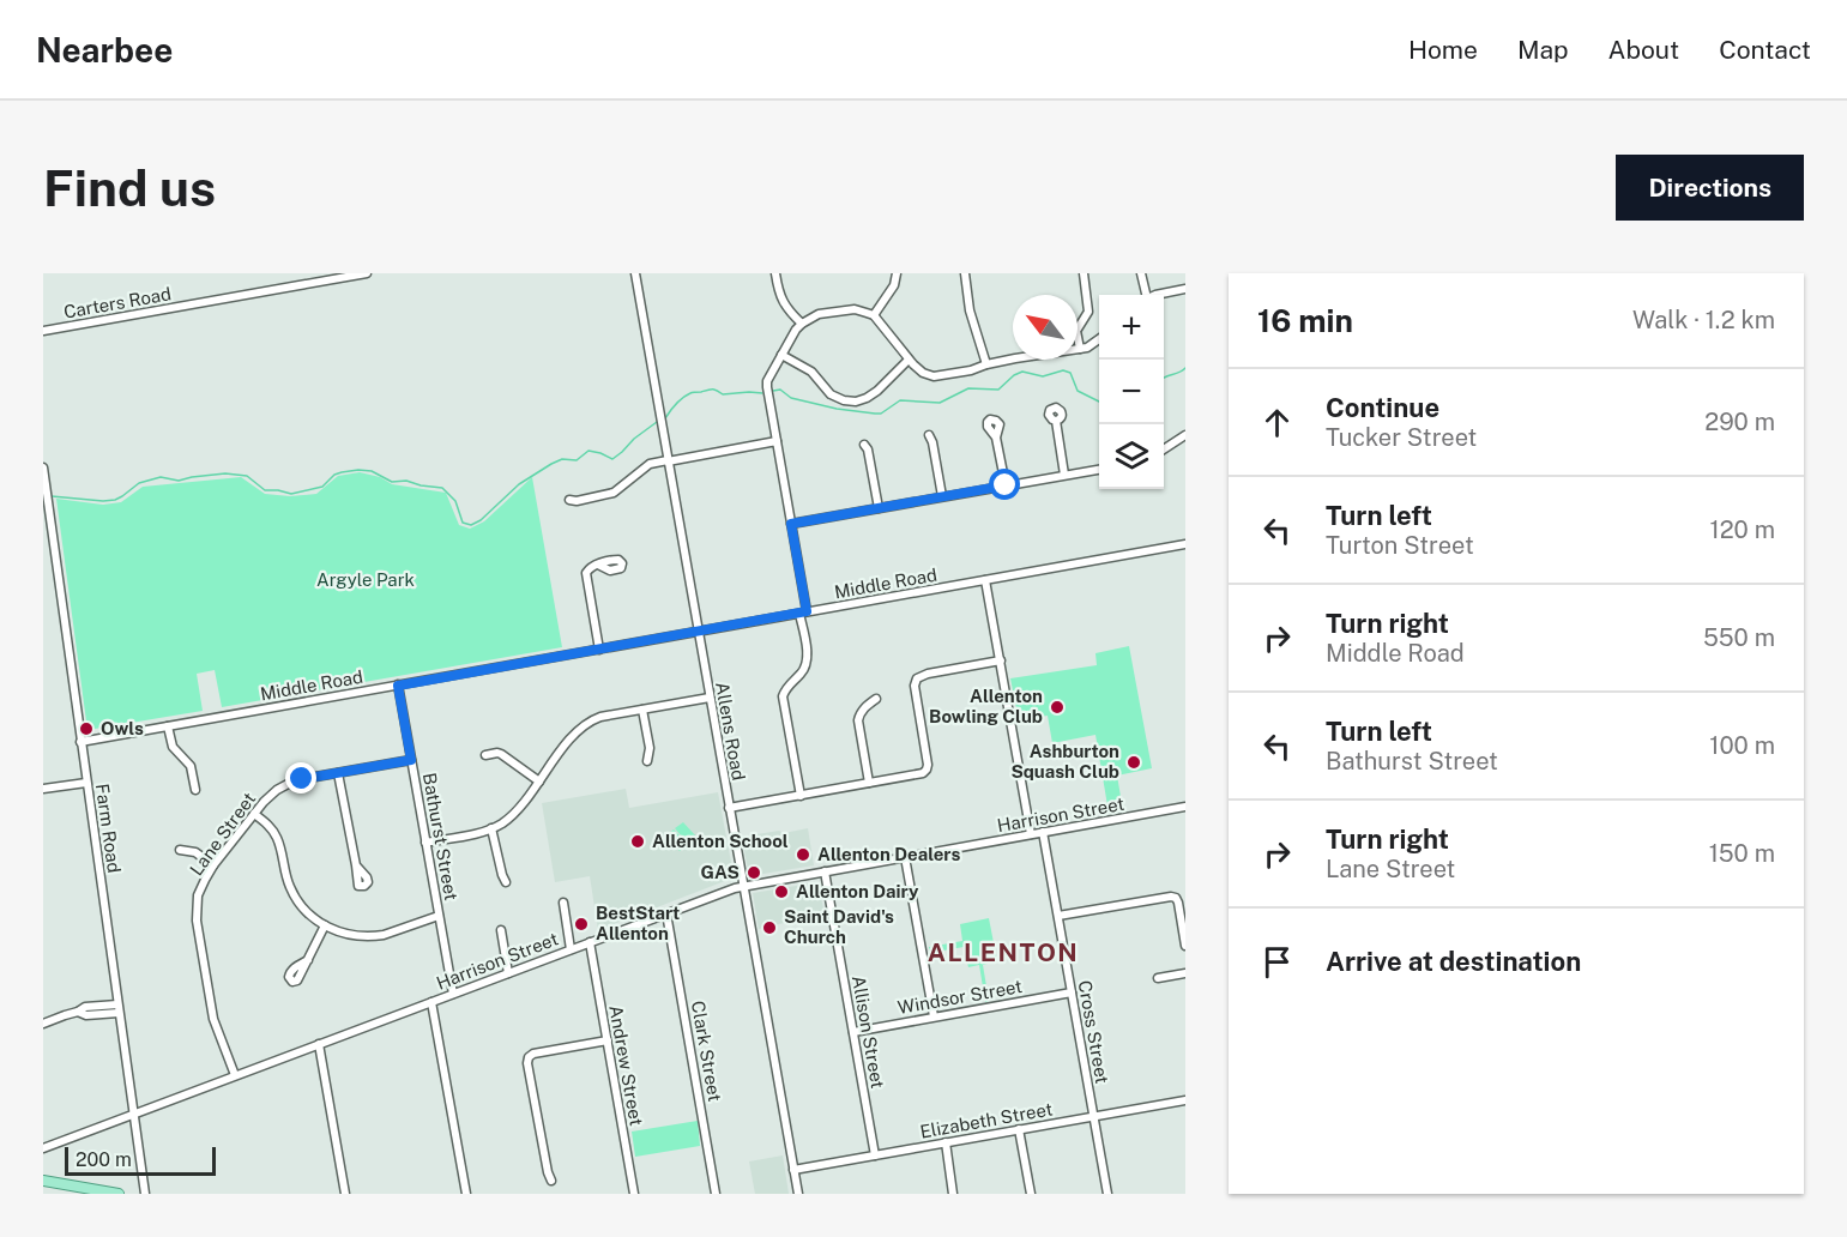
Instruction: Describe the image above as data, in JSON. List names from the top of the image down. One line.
{"streets":{"street":["Carters Road","Middle Road","Allens Road","Harrison Street","Farm Road","Lane Street","Bathurst Street","Windsor Street","Allison Street","Cross Street","Clark Street","Andrew Street","Elizabeth Street"]},"crossings":[["Middle Road","Allens Road"],["Middle Road","Farm Road"],["Middle Road","Bathurst Street"],["Allens Road","Harrison Street"],["Allens Road","Elizabeth Street"],["Harrison Street","Farm Road"],["Harrison Street","Lane Street"],["Harrison Street","Bathurst Street"],["Harrison Street","Allison Street"],["Harrison Street","Cross Street"],["Harrison Street","Clark Street"],["Harrison Street","Andrew Street"],["Lane Street","Bathurst Street"],["Windsor Street","Allison Street"],["Windsor Street","Cross Street"],["Allison Street","Elizabeth Street"],["Cross Street","Elizabeth Street"]],"districts":["ALLENTON"],"parks":["Argyle Park"],"places":["Allenton Bowling Club","Owls","Ashburton Squash Club","Allenton School","Allenton Dealers","GAS","Allenton Dairy","BestStart Allenton","Saint David's Church"],"scale_bar":"200 m","north":"top left","page":{"header":"Nearbee","nav":["Home","Map","About","Contact"],"buttons":"Directions","title":"Find us","heading":["16 min","Walk · 1.2 km"],"map_buttons":["+","−"],"list":[["Continue","Tucker Street","290 m"],["Turn left","Turton Street","120 m"],["Turn right","Middle Road","550 m"],["Turn left","Bathurst Street","100 m"],["Turn right","Lane Street","150 m"],"Arrive at destination"],"scale":"200 m"}}
